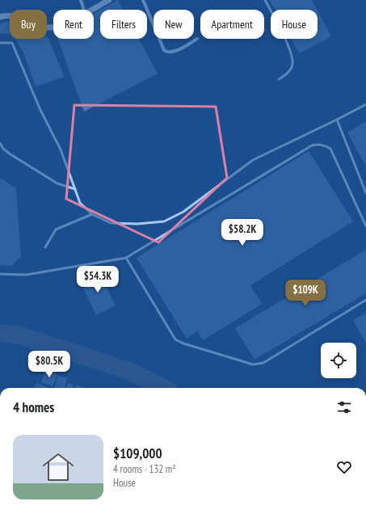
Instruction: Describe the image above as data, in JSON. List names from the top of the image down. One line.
{"page":{"chip":["Buy","Rent","Filters","New","Apartment","House"],"price":["$58.2K","$54.3K","$109K","$80.5K"],"heading":"4 homes","list":[{"name":"$109,000","note":"4 rooms · 132 m² · House"}]}}
